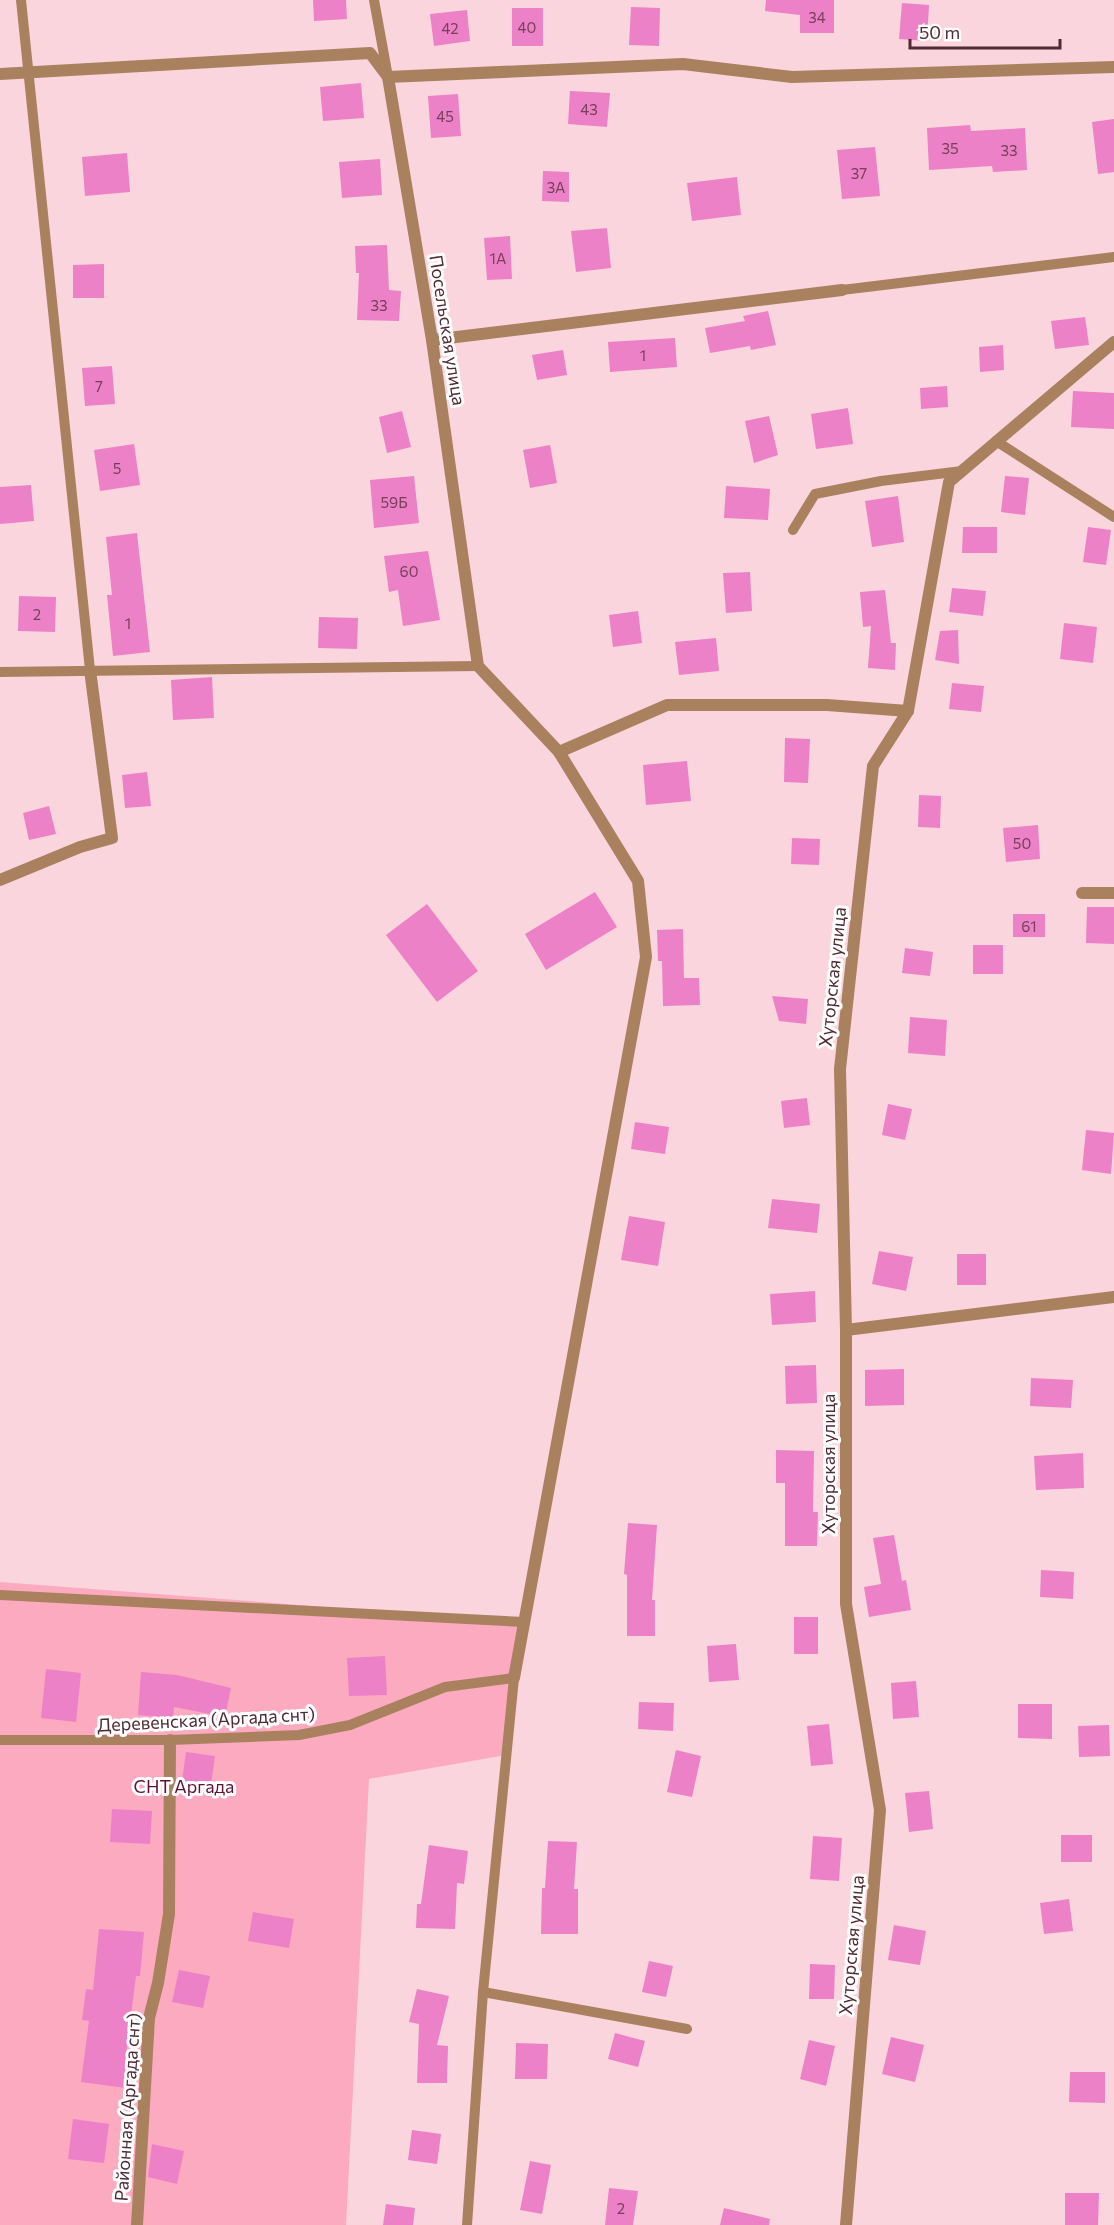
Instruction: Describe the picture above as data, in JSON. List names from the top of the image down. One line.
{"streets":{"street":["Посельская улица","Хуторская улица","Районная (Аргада снт)"],"lane":["Деревенская (Аргада снт)"]},"crossings":[["Деревенская (Аргада снт)","Районная (Аргада снт)"]],"parks":["СНТ Аргада"],"house_numbers":["34","40","42","43","45","35","33","37","3А","1А","33","1","7","5","59Б","60","2","1","50","61","2"],"scale_bar":"50 m"}
